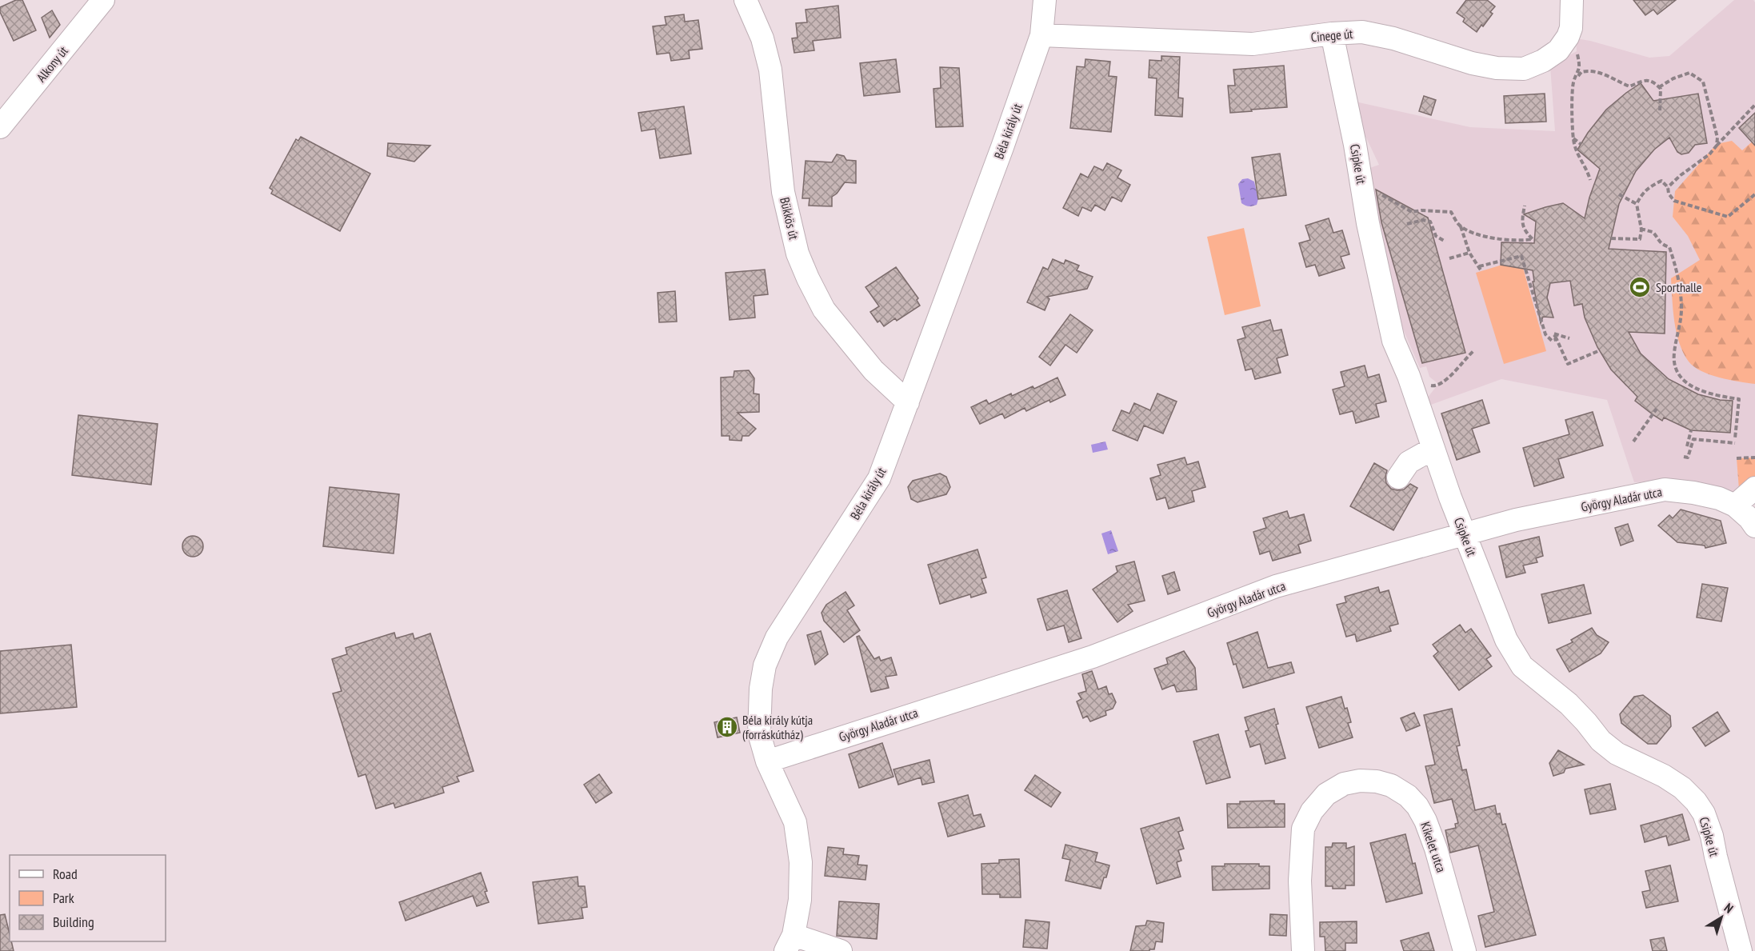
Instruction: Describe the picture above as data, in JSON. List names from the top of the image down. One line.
{"streets":{"street":["Cinege út","Alkony út","Béla király út","Csipke út","Bükkös út","György Aladár utca","Kikelet utca"]},"crossings":[["Cinege út","Béla király út"],["Cinege út","Csipke út"],["Béla király út","Bükkös út"],["Béla király út","György Aladár utca"],["Csipke út","György Aladár utca"]],"places":{"sports":["Sporthalle"],"building":["Béla király kútja (forráskútház)"]},"legend":["Road","Park","Building"],"north":"top right"}
